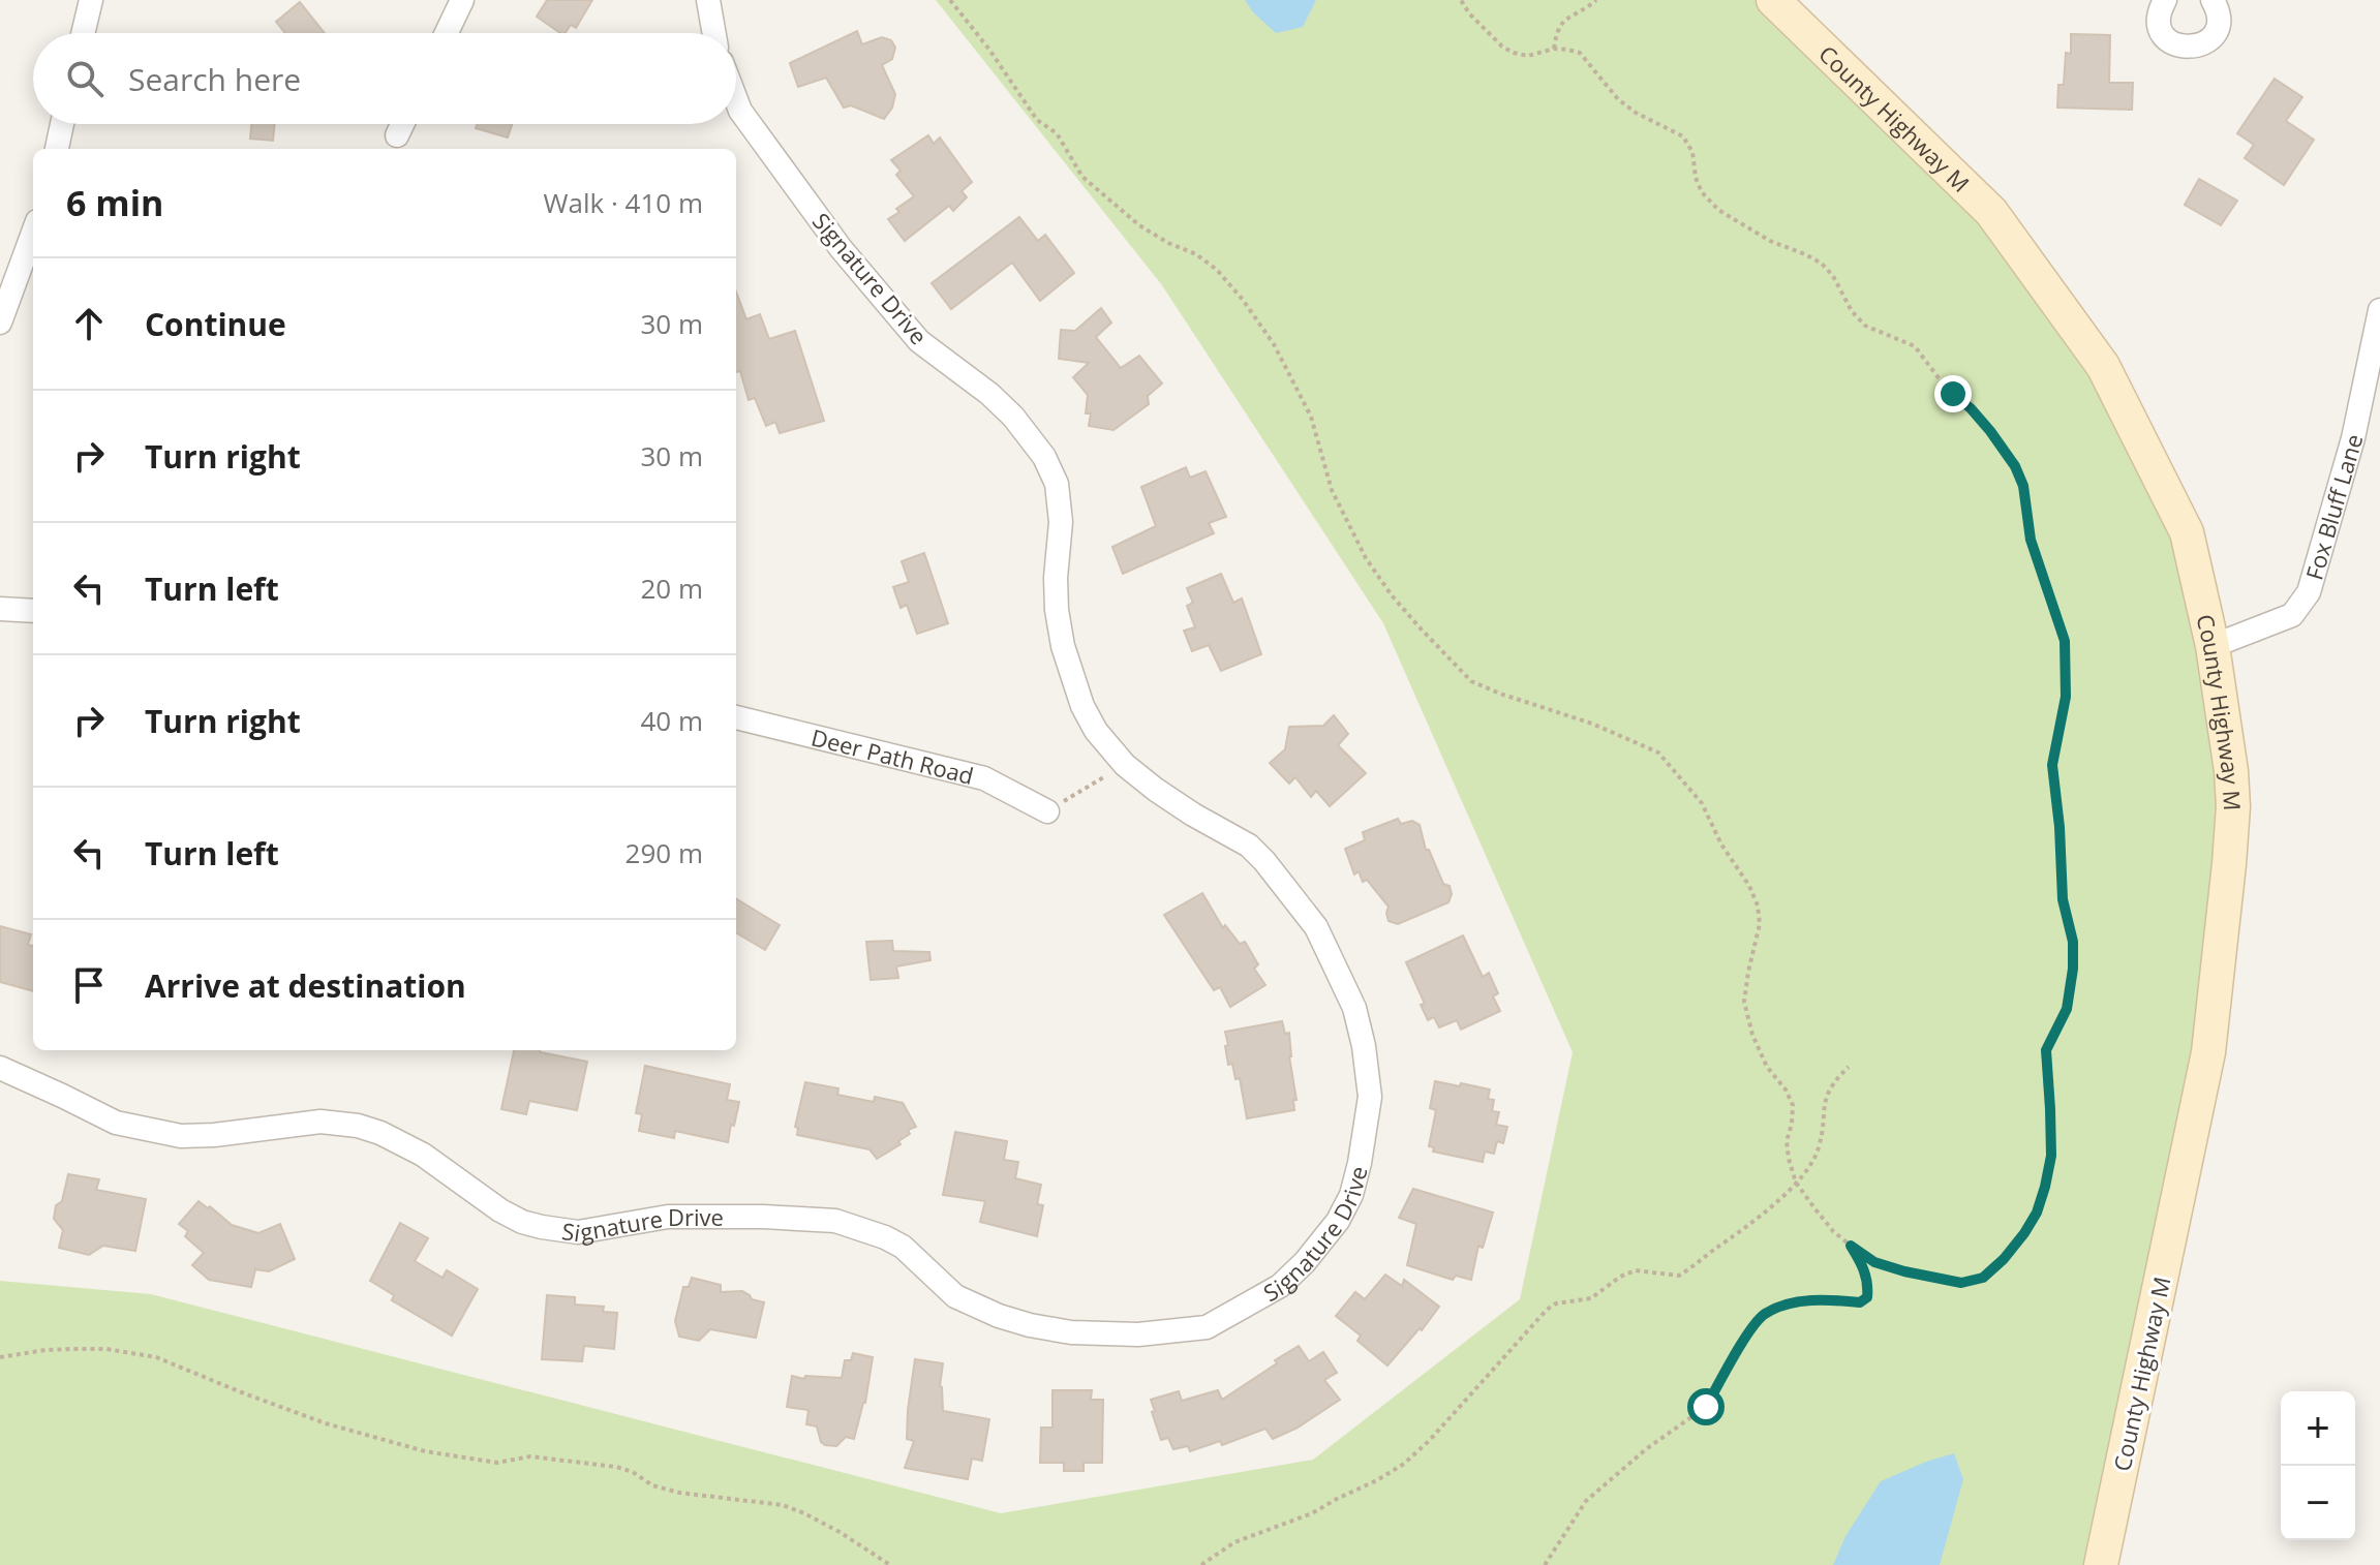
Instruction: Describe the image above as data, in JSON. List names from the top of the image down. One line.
{"streets":{"main road":["County Highway M"],"street":["Signature Drive","Fox Bluff Lane","Deer Path Road"]},"crossings":[["County Highway M","Fox Bluff Lane"]],"page":{"search":"Search here","heading":["6 min","Walk · 410 m"],"list":[["Continue","30 m"],["Turn right","30 m"],["Turn left","20 m"],["Turn right","40 m"],["Turn left","290 m"],"Arrive at destination"],"map_buttons":["+","−"]}}
